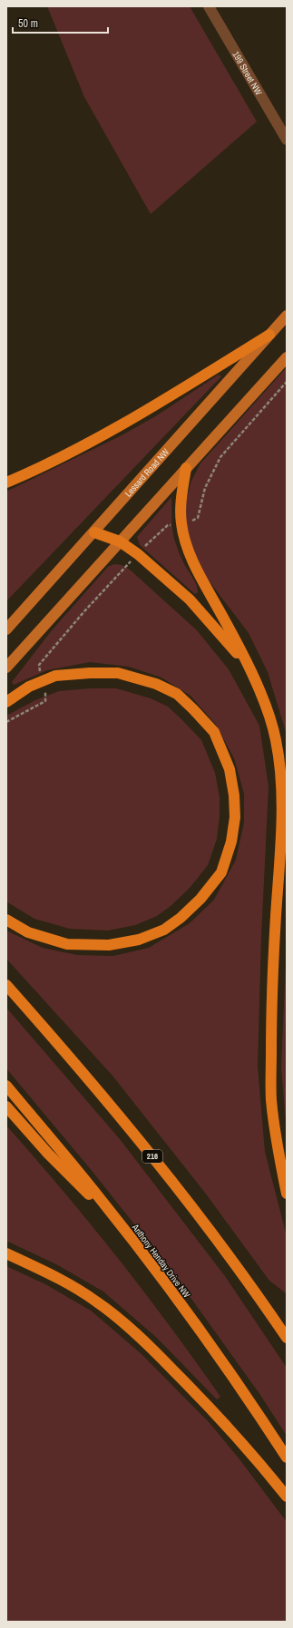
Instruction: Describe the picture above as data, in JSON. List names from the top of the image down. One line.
{"streets":{"highway":["216","Anthony Henday Drive NW"],"main road":["Lessard Road NW"],"street":["199 Street NW"]},"scale_bar":"50 m"}
